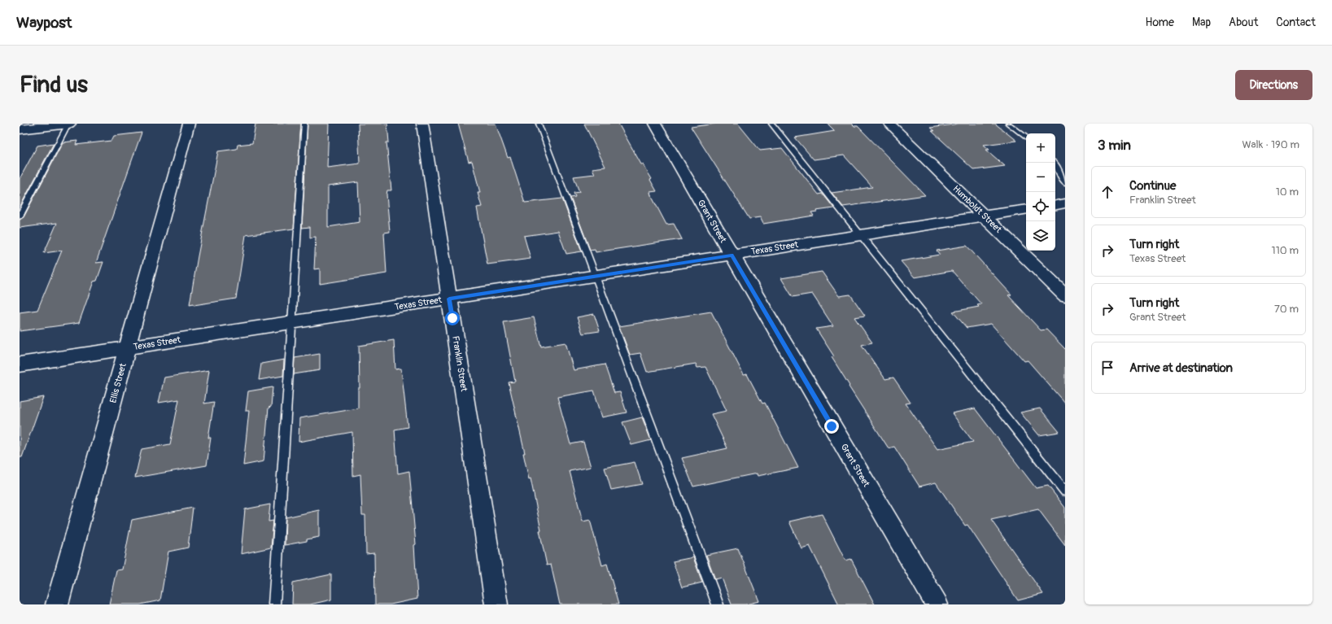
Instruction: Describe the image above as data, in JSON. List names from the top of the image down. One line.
{"streets":{"street":["Humboldt Street","Grant Street","Texas Street","Franklin Street","Ellis Street"]},"crossings":[["Humboldt Street","Texas Street"],["Grant Street","Texas Street"],["Texas Street","Franklin Street"],["Texas Street","Ellis Street"]],"page":{"header":"Waypost","nav":["Home","Map","About","Contact"],"buttons":"Directions","title":"Find us","heading":["3 min","Walk · 190 m"],"map_buttons":["+","−"],"list":[["Continue","Franklin Street","10 m"],["Turn right","Texas Street","110 m"],["Turn right","Grant Street","70 m"],"Arrive at destination"]}}
